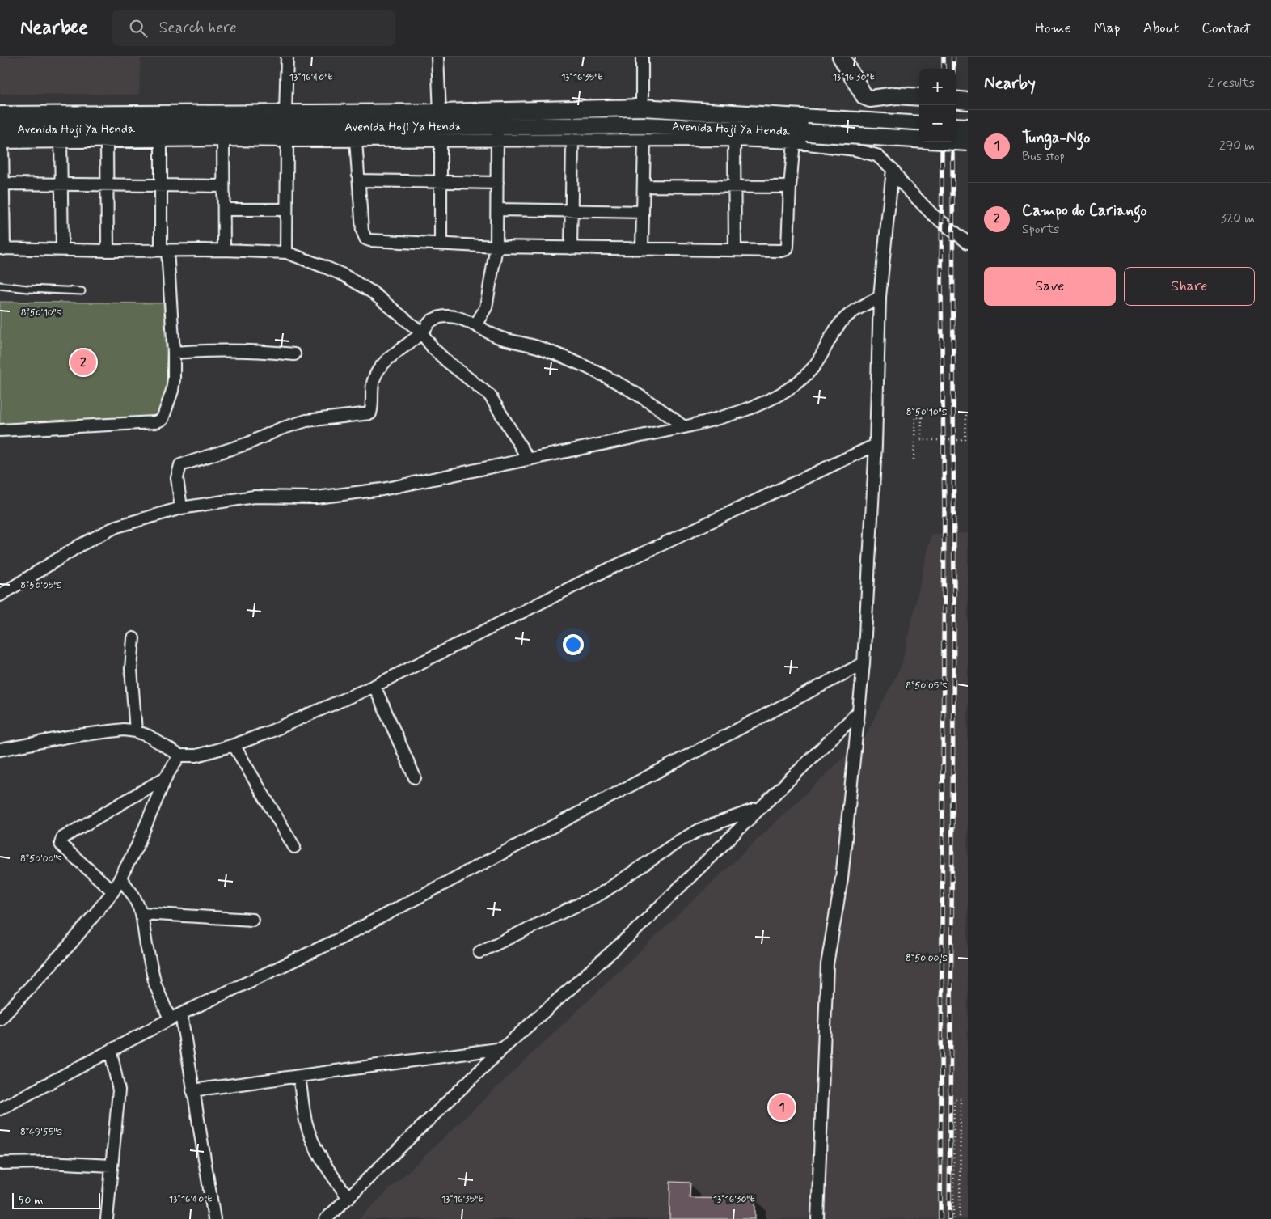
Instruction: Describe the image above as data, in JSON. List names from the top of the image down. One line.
{"streets":{"main road":["Avenida Hoji Ya Henda"]},"scale_bar":"50 m","page":{"header":"Nearbee","search":"Search here","nav":["Home","Map","About","Contact"],"heading":["Nearby","2 results"],"map_buttons":["+","−"],"list":[{"mark":"1","name":"Tunga-Ngo","note":"Bus stop","value":"290 m"},{"mark":"2","name":"Campo do Cariango","note":"Sports","value":"320 m"}],"buttons":["Save","Share"],"pins":["2","1"],"scale":"50 m"},"coordinates":["13°16'40\"E","13°16'35\"E","13°16'30\"E","8°50'10\"S","8°50'05\"S","8°50'00\"S","8°49'55\"S"]}
